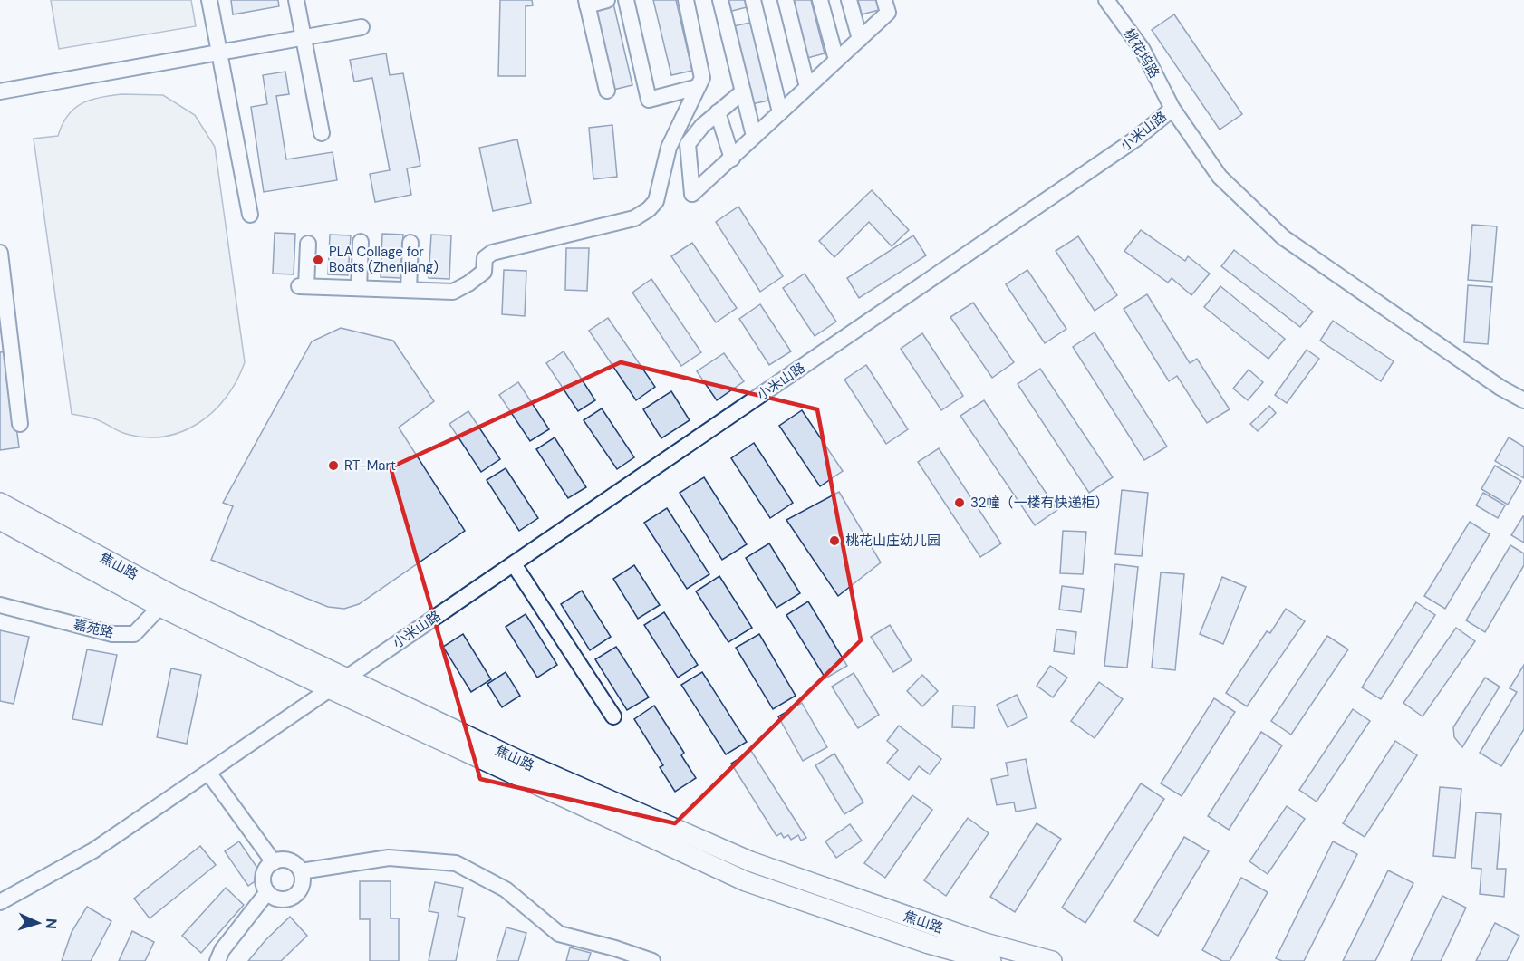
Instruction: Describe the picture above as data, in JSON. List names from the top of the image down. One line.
{"streets":{"main road":["焦山路"],"street":["桃花坞路","小米山路","嘉苑路"]},"crossings":[["桃花坞路","小米山路"],["小米山路","焦山路"],["焦山路","嘉苑路"]],"places":["PLA Collage for Boats (Zhenjiang)","RT-Mart","32幢（一楼有快递柜）","桃花山庄幼儿园"],"north":"right"}
